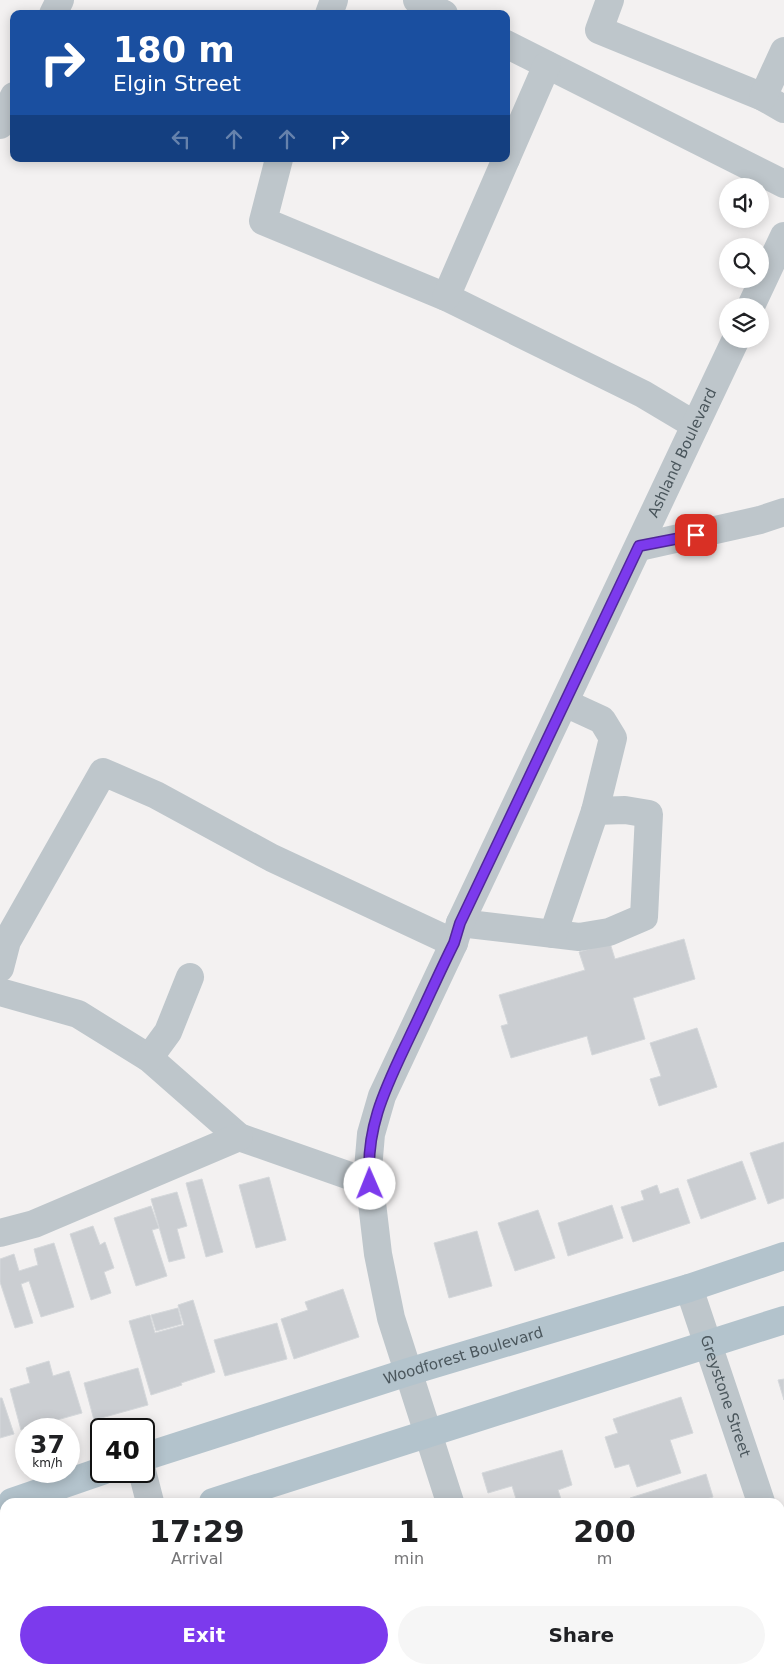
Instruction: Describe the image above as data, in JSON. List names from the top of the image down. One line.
{"streets":{"main road":["Woodforest Boulevard"],"street":["Ashland Boulevard","Greystone Street"]},"crossings":[["Ashland Boulevard","Woodforest Boulevard"],["Woodforest Boulevard","Greystone Street"]],"page":{"turn":["180 m","Elgin Street"],"speed":"37 km/h","limit":"40","eta":["17:29","Arrival","1","min","200","m"],"buttons":["Exit","Share"]}}
